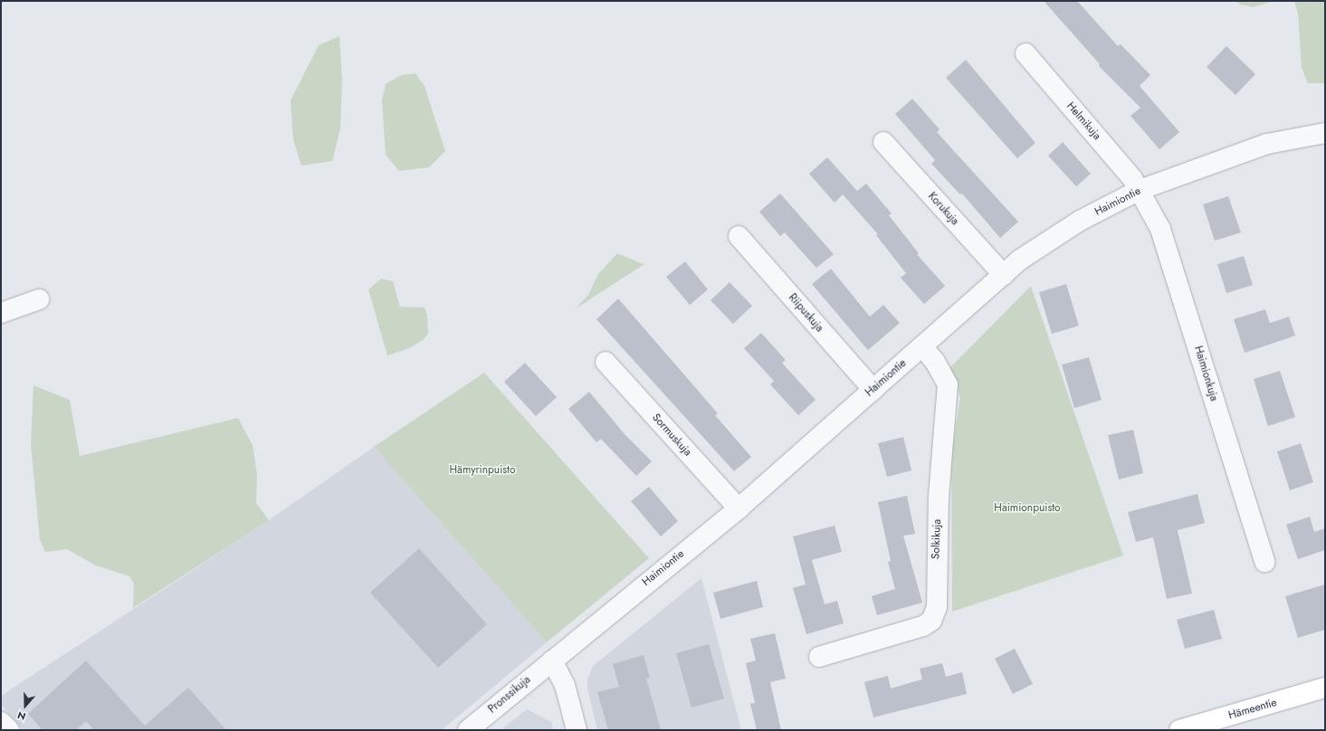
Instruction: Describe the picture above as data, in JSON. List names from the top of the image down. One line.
{"streets":{"highway":["Hämeentie"],"street":["Helmikuja","Haimiontie","Korukuja","Riipuskuja","Haimionkuja","Sormuskuja","Solkikuja","Pronssikuja"]},"crossings":[["Helmikuja","Haimiontie"],["Helmikuja","Haimionkuja"],["Haimiontie","Korukuja"],["Haimiontie","Riipuskuja"],["Haimiontie","Haimionkuja"],["Haimiontie","Sormuskuja"],["Haimiontie","Solkikuja"],["Haimiontie","Pronssikuja"]],"parks":["Hämyrinpuisto","Haimionpuisto"],"north":"bottom"}
